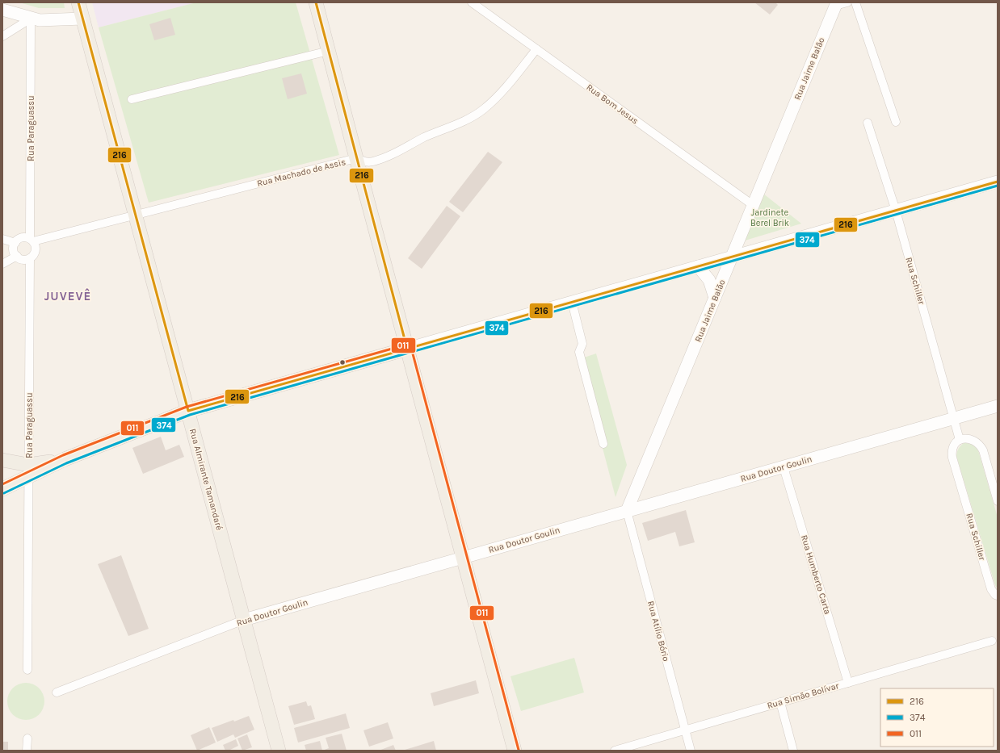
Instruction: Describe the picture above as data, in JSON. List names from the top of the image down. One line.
{"streets":{"main road":["Rua Almirante Tamandaré"],"street":["Rua Jaime Balão","Rua Bom Jesus","Rua Paraguassu","Rua Machado de Assis","Rua Schiller","Rua Doutor Goulin","Rua Humberto Carta","Rua Atílio Bório","Rua Simão Bolívar"]},"crossings":[["Rua Jaime Balão","Rua Bom Jesus"],["Rua Jaime Balão","Rua Doutor Goulin"],["Rua Jaime Balão","Rua Atílio Bório"],["Rua Bom Jesus","Rua Machado de Assis"],["Rua Paraguassu","Rua Machado de Assis"],["Rua Machado de Assis","Rua Almirante Tamandaré"],["Rua Schiller","Rua Doutor Goulin"],["Rua Doutor Goulin","Rua Almirante Tamandaré"],["Rua Doutor Goulin","Rua Humberto Carta"],["Rua Doutor Goulin","Rua Atílio Bório"],["Rua Humberto Carta","Rua Simão Bolívar"],["Rua Atílio Bório","Rua Simão Bolívar"]],"districts":["JUVEVÊ"],"parks":["Jardinete Berel Brik"],"lines":["transit line 216","transit line 374","transit line 011"],"legend":["216","374","011"]}
